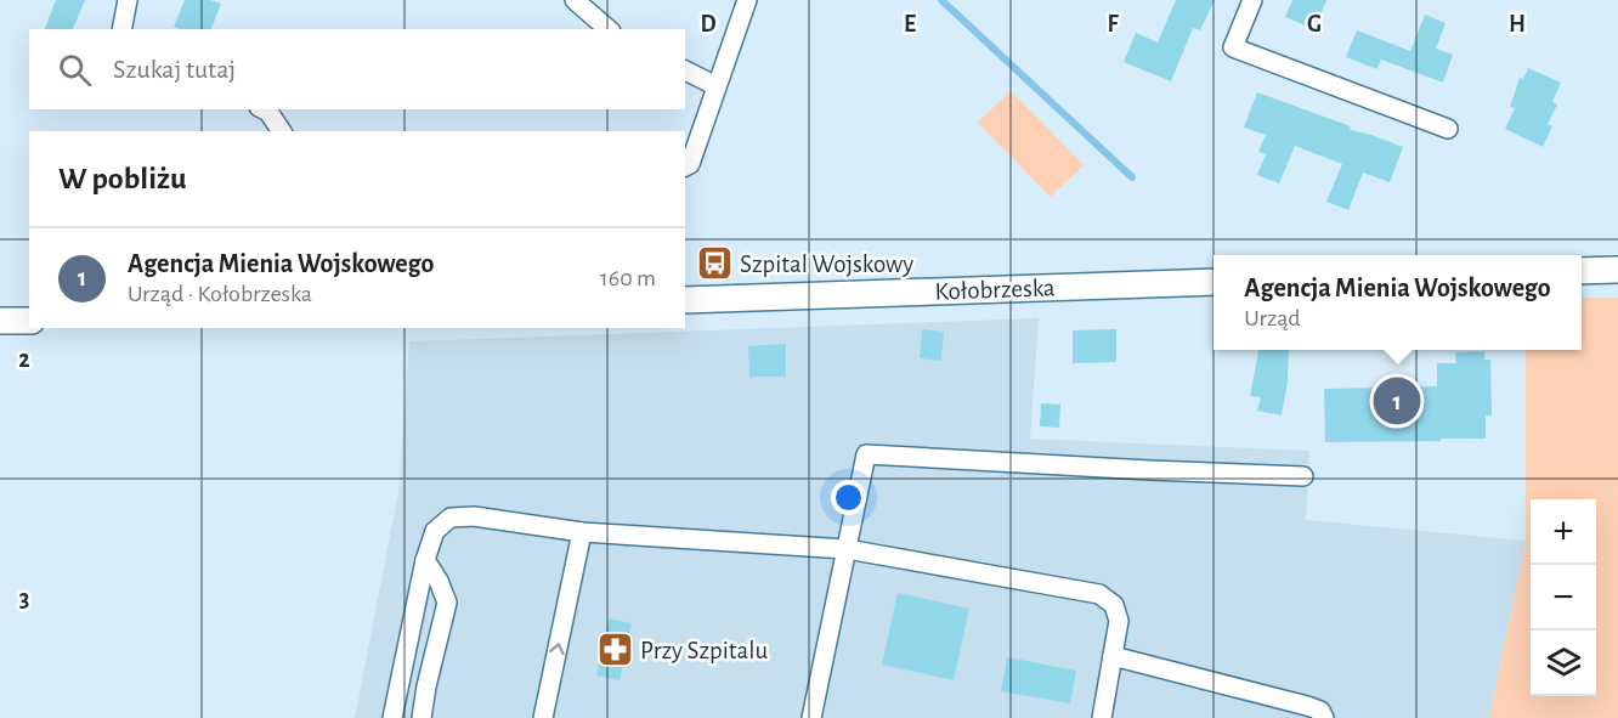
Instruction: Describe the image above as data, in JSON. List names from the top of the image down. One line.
{"streets":{"main road":["Kołobrzeska"]},"places":{"bus stop":["Szpital Wojskowy"],"pharmacy":["Przy Szpitalu"]},"page":{"search":"Szukaj tutaj","heading":"W pobliżu","list":[{"mark":"1","name":"Agencja Mienia Wojskowego","note":"Urząd · Kołobrzeska","value":"160 m"}],"popup":["Agencja Mienia Wojskowego","Urząd"],"pins":"1","map_buttons":["+","−"]},"grid":{"columns":["D","E","F","G","H"],"rows":["2","3"]}}
